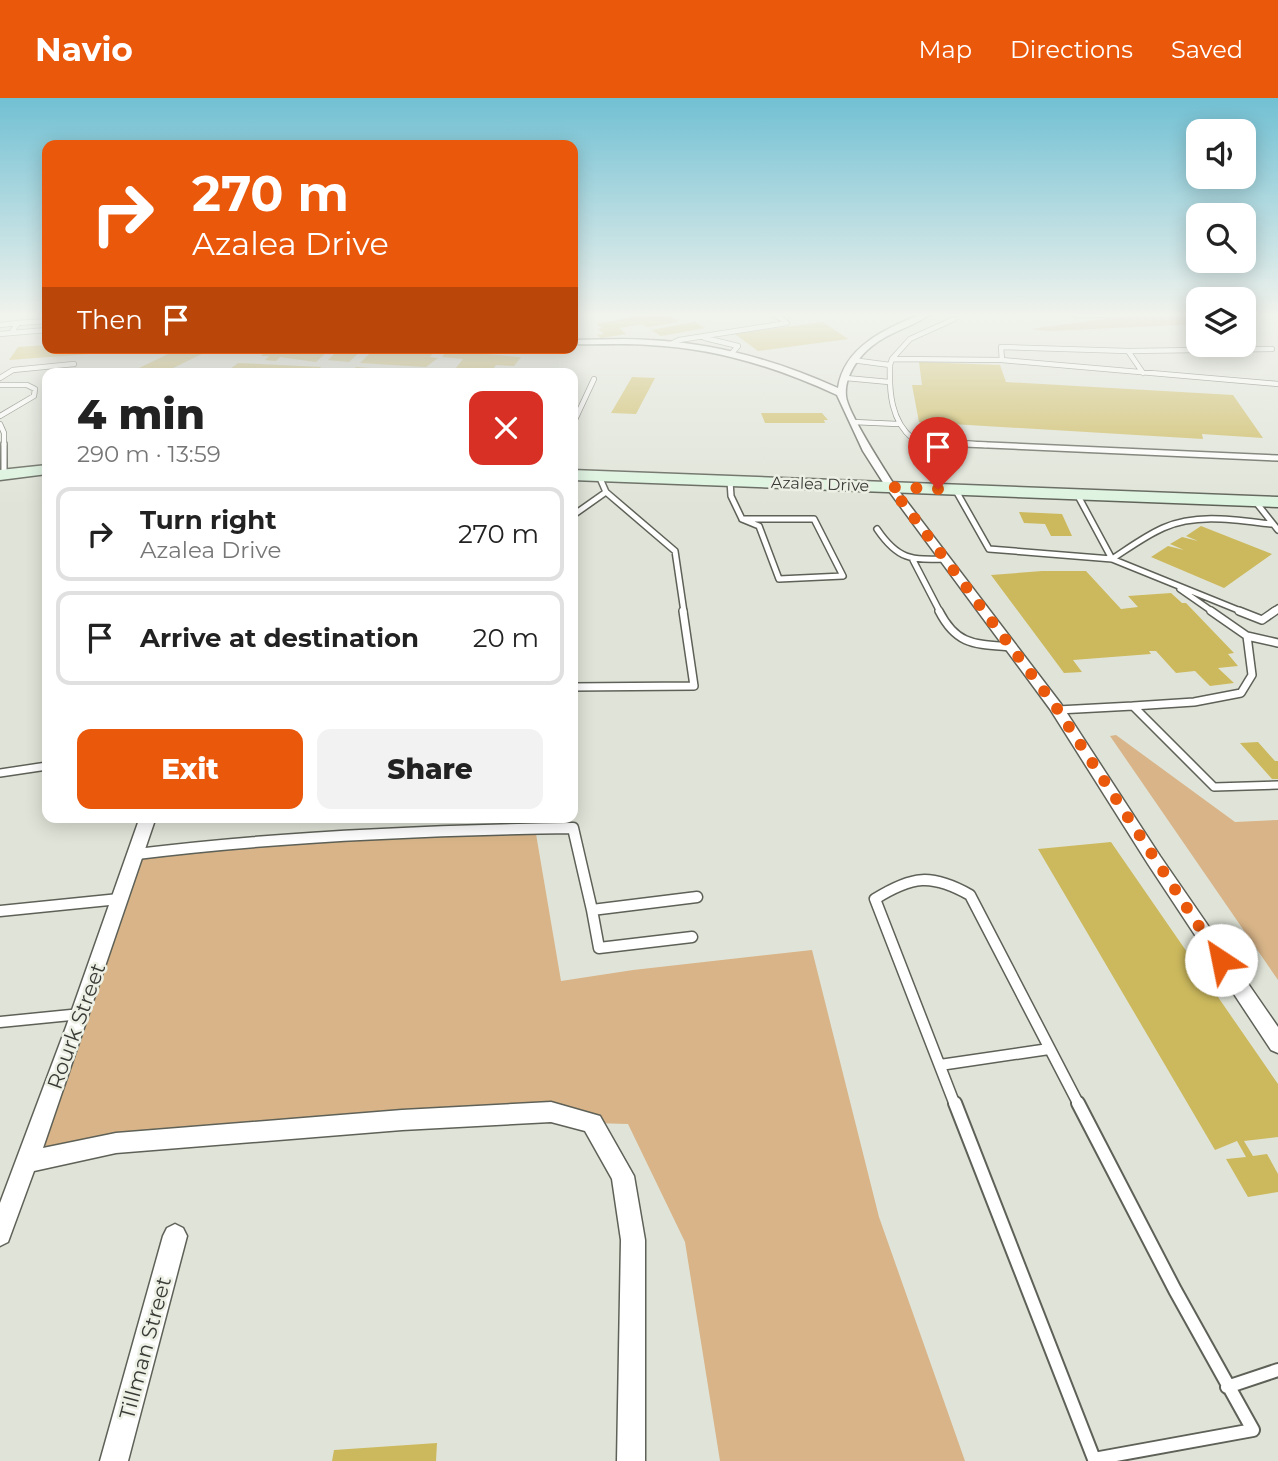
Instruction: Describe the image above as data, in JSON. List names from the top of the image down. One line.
{"streets":{"street":["Azalea Drive","Rourk Street","Tillman Street"]},"page":{"header":"Navio","nav":["Map","Directions","Saved"],"turn":["270 m","Azalea Drive"],"then":"Then","heading":["4 min","290 m · 13:59"],"list":[{"name":"Turn right","note":"Azalea Drive","value":"270 m"},{"name":"Arrive at destination","value":"20 m"}],"buttons":["Exit","Share"]}}
